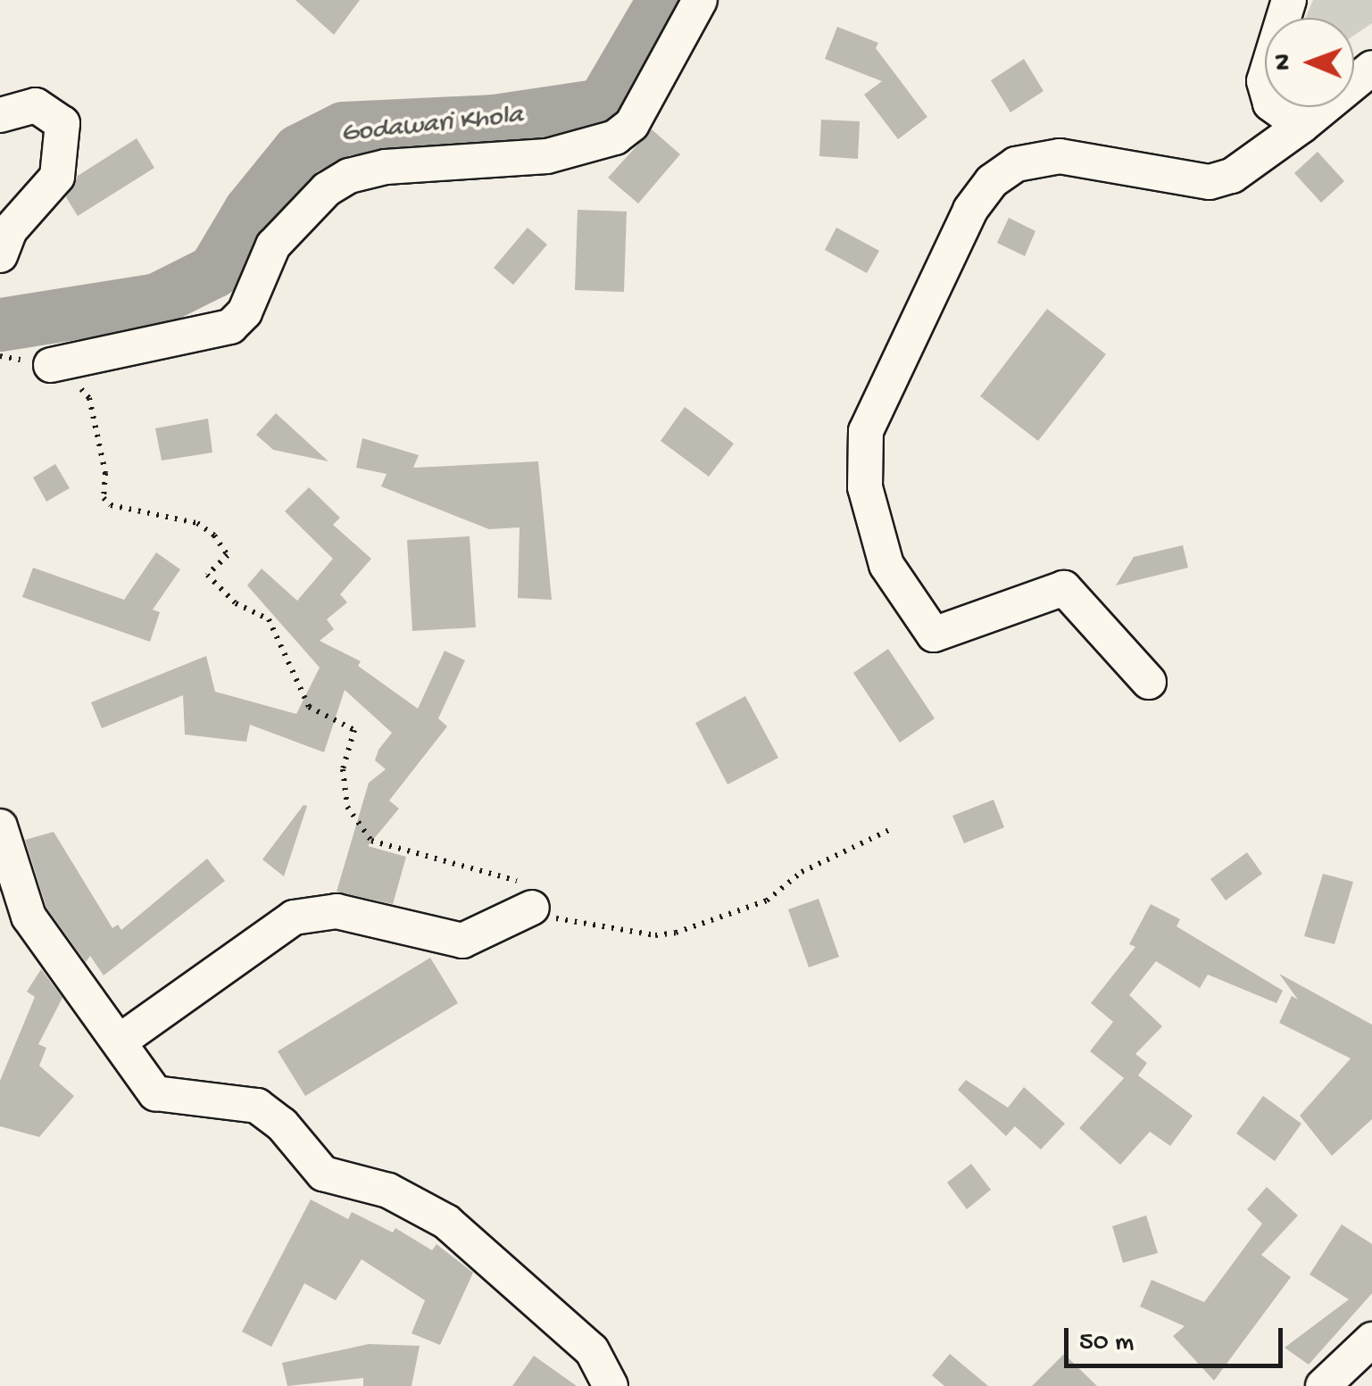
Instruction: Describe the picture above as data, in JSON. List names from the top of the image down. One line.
{"water":["Godawari Khola"],"scale_bar":"50 m","north":"left"}
